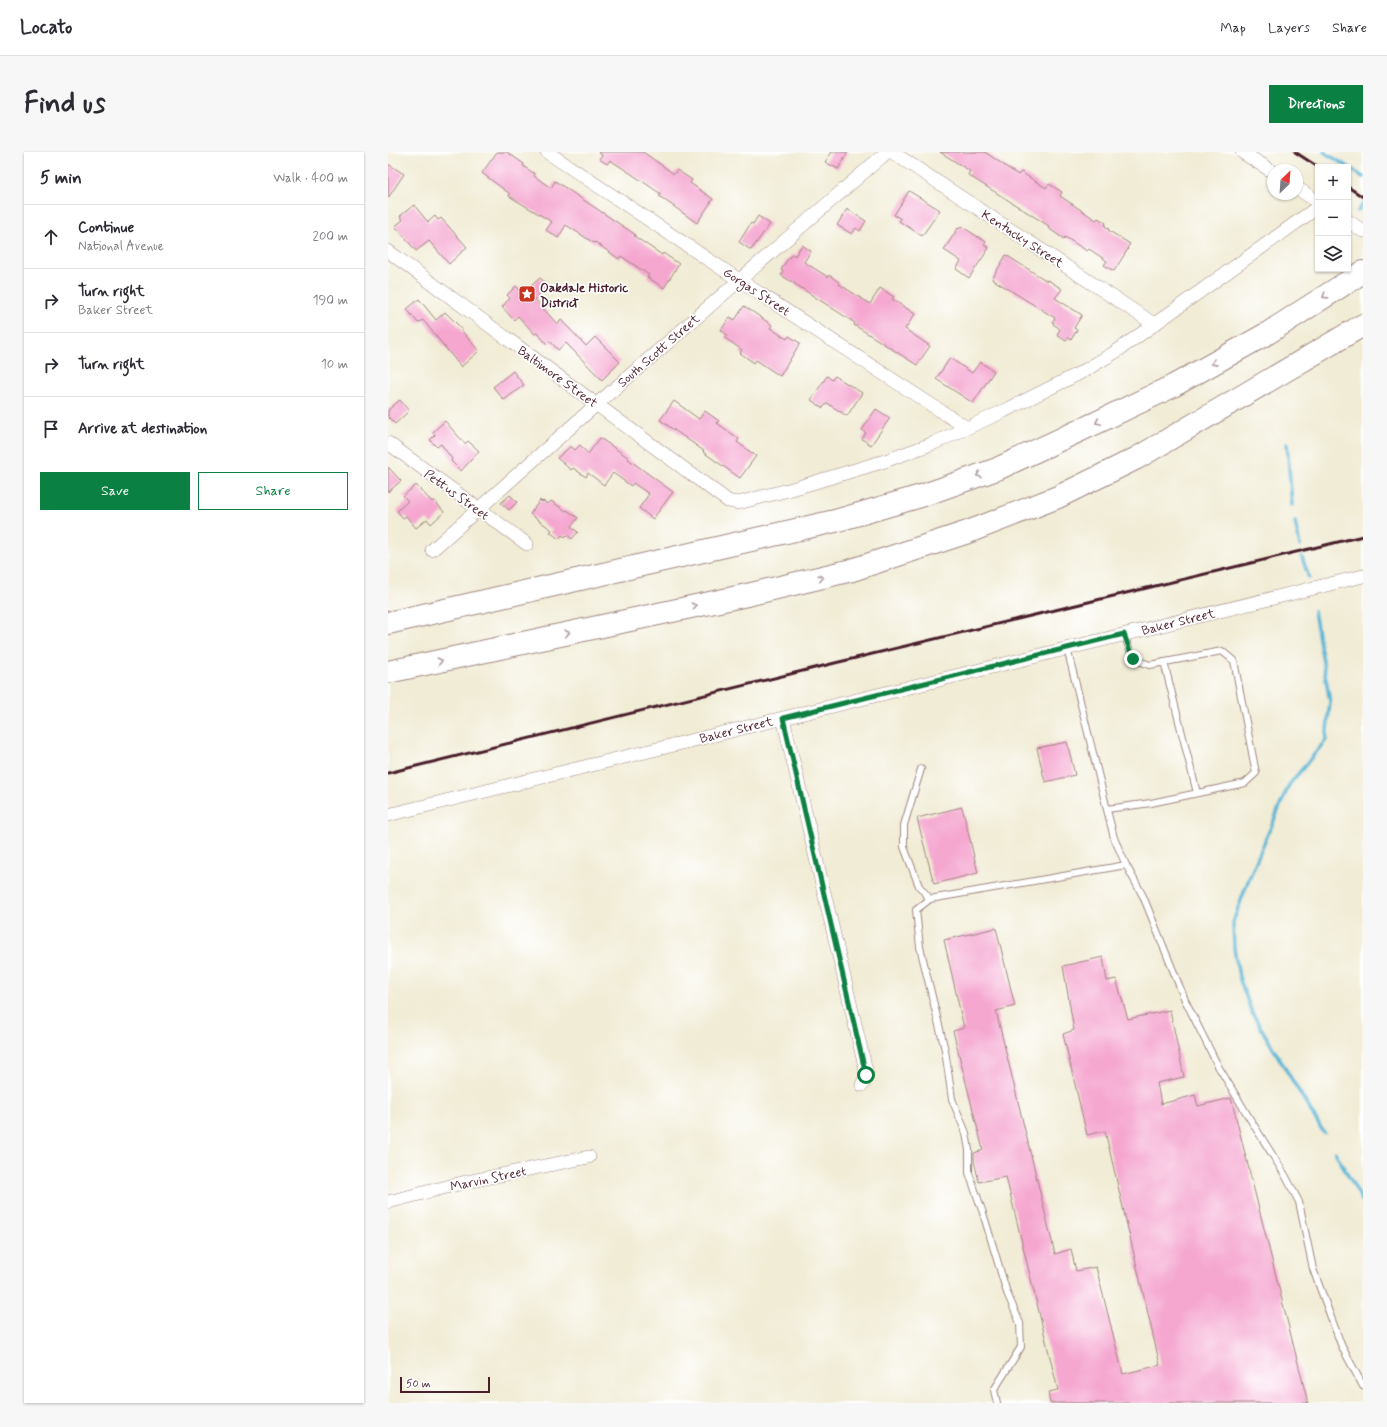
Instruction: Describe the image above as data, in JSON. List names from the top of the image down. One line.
{"streets":{"street":["Kentucky Street","Gorgas Street","South Scott Street","Baltimore Street","Pettus Street","Baker Street","Marvin Street"]},"crossings":[["Gorgas Street","South Scott Street"],["Gorgas Street","Baltimore Street"],["South Scott Street","Baltimore Street"],["South Scott Street","Pettus Street"]],"places":{"place":["Oakdale Historic District"]},"scale_bar":"50 m","north":"top right","page":{"header":"Locato","nav":["Map","Layers","Share"],"buttons":["Directions",["Save","Share"]],"title":"Find us","heading":["5 min","Walk · 400 m"],"map_buttons":["+","−"],"list":[["Continue","National Avenue","200 m"],["Turn right","Baker Street","190 m"],["Turn right","10 m"],"Arrive at destination"],"scale":"50 m"}}
